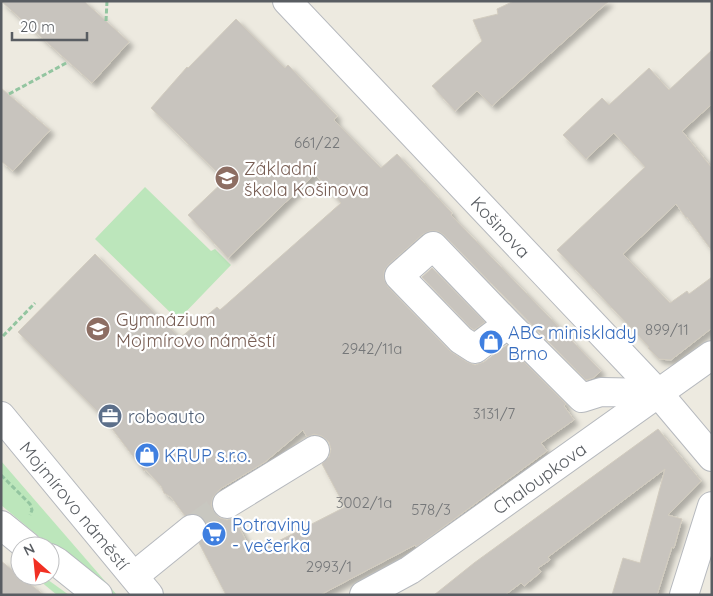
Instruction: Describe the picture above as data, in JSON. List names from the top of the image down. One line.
{"streets":{"street":["Košinova","Chaloupkova","Mojmírovo náměstí"]},"crossings":[["Košinova","Chaloupkova"]],"places":{"school or university":["Základní škola Košinova","Gymnázium Mojmírovo náměstí"],"shop":["ABC minisklady Brno","KRUP s.r.o."],"office":["roboauto"],"supermarket":["Potraviny - večerka"]},"house_numbers":["661/22","899/11","2942/11a","3131/7","3002/1a","578/3","2993/1"],"scale_bar":"20 m","north":"top left"}
